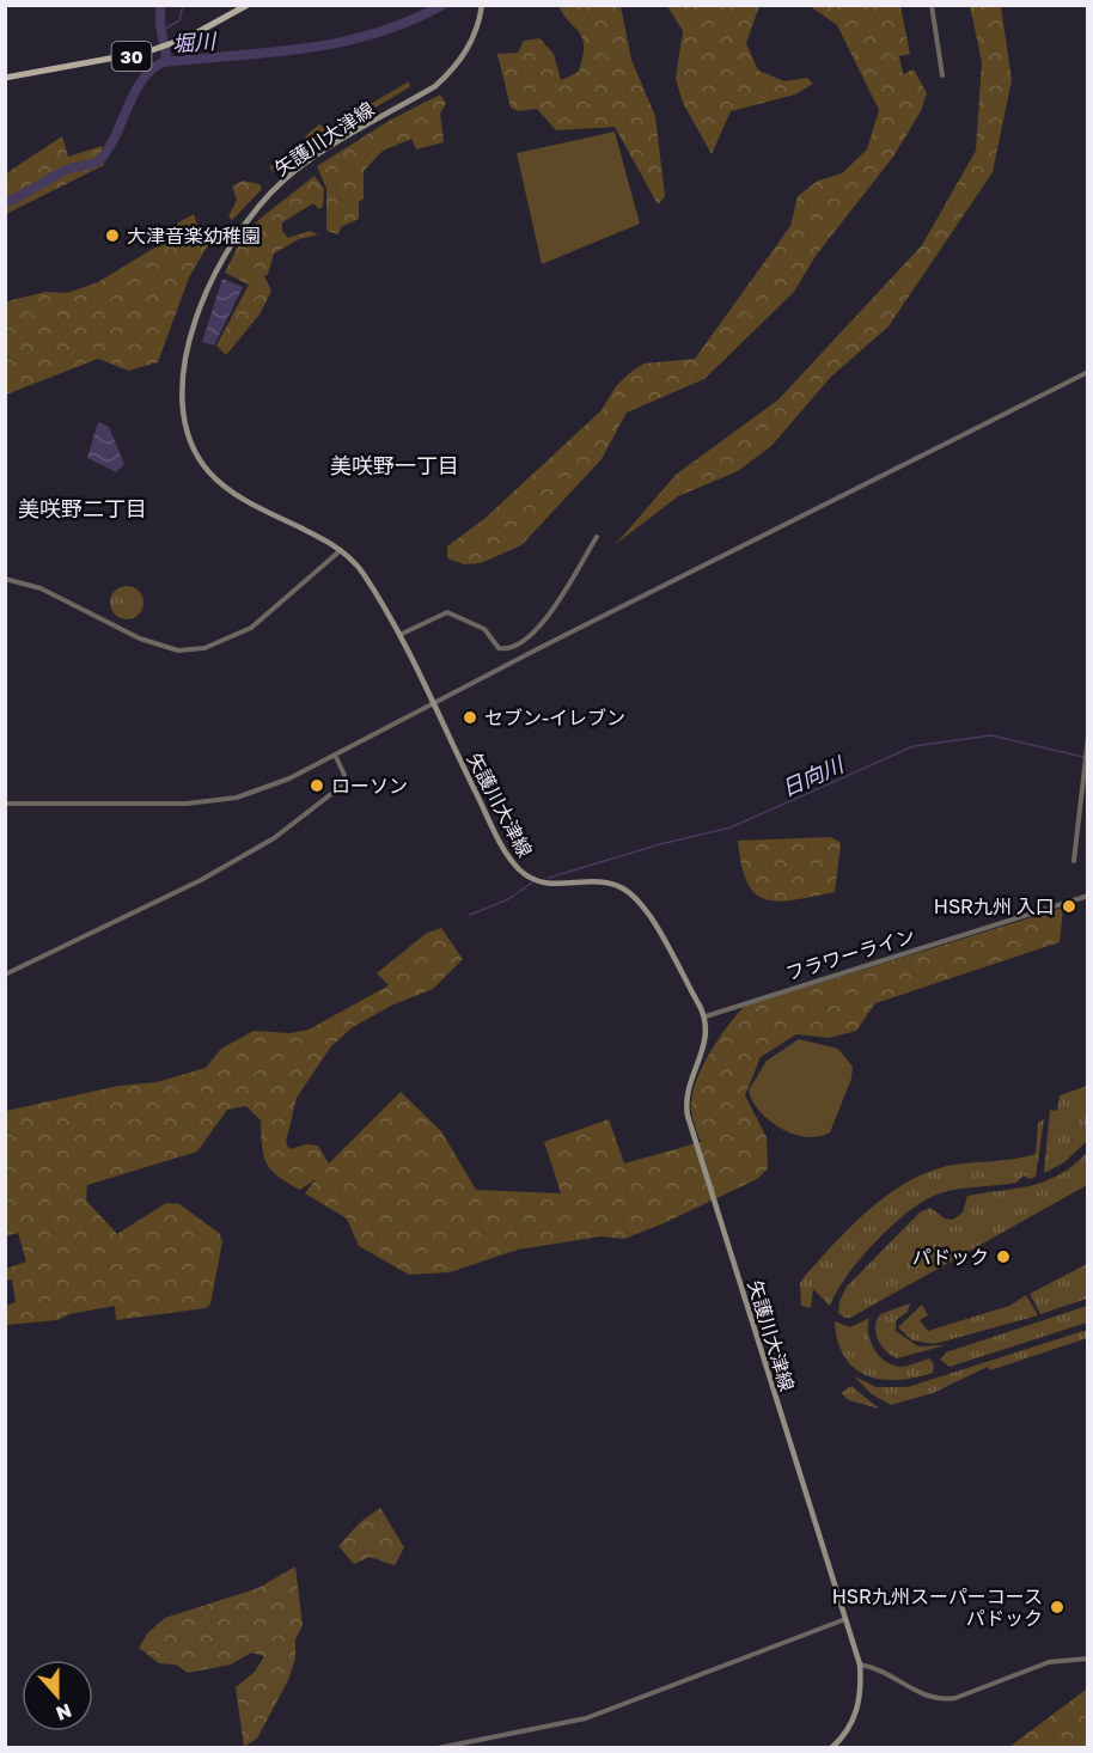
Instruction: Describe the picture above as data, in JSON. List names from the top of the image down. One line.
{"streets":{"main road":["30","矢護川大津線"],"street":["フラワーライン"]},"crossings":[["矢護川大津線","フラワーライン"]],"districts":["美咲野一丁目","美咲野二丁目"],"water":["堀川","日向川"],"places":["大津音楽幼稚園","セブン-イレブン","ローソン","HSR九州 入口","パドック","HSR九州スーパーコース パドック"],"north":"bottom"}
